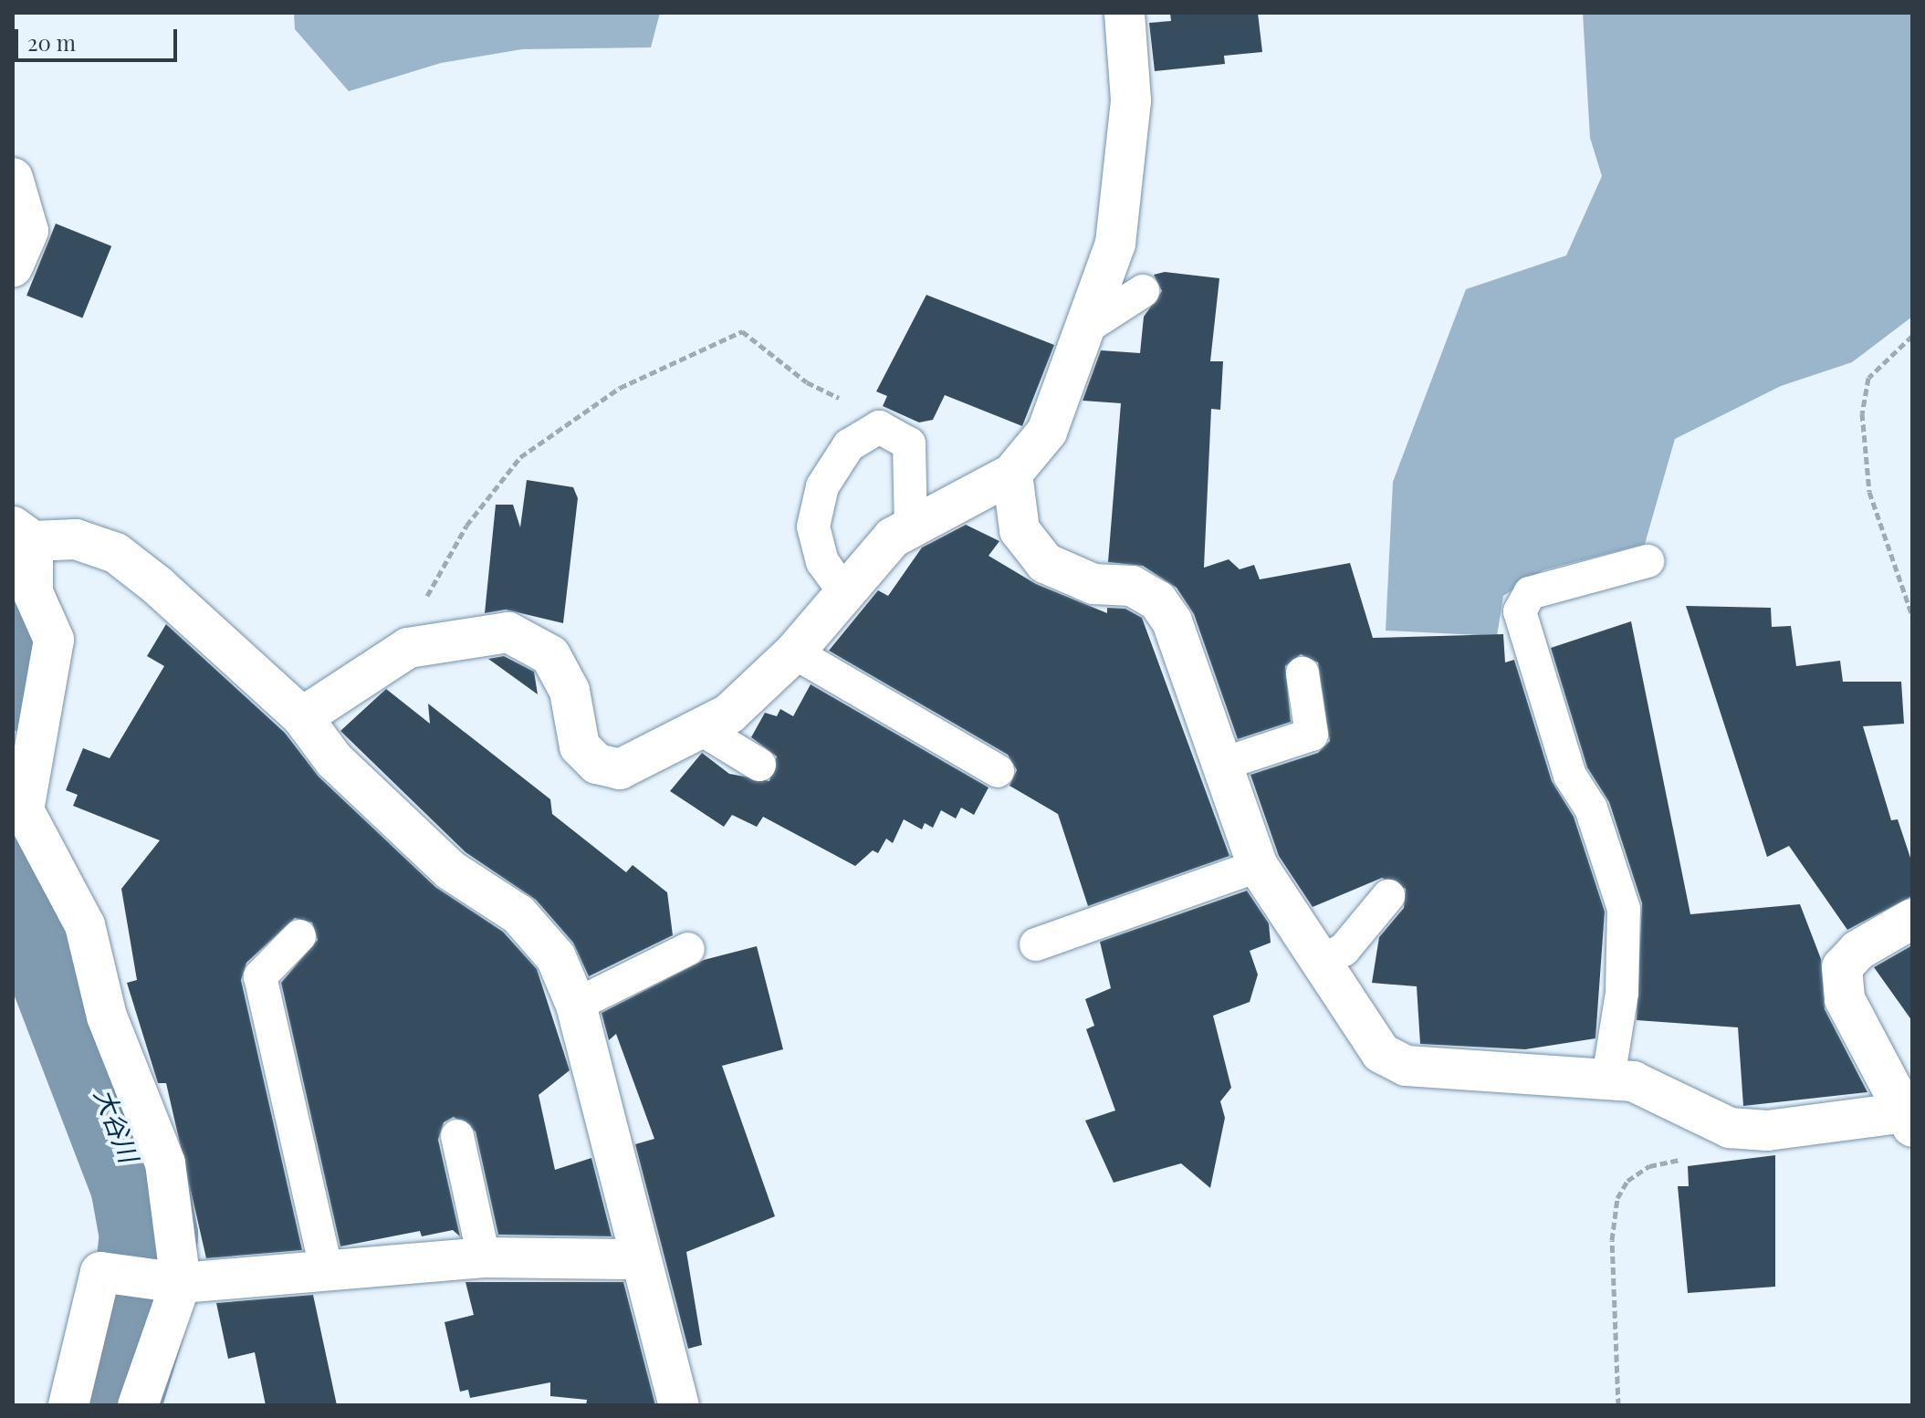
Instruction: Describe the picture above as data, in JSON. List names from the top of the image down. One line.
{"water":["大谷川"],"scale_bar":"20 m"}
